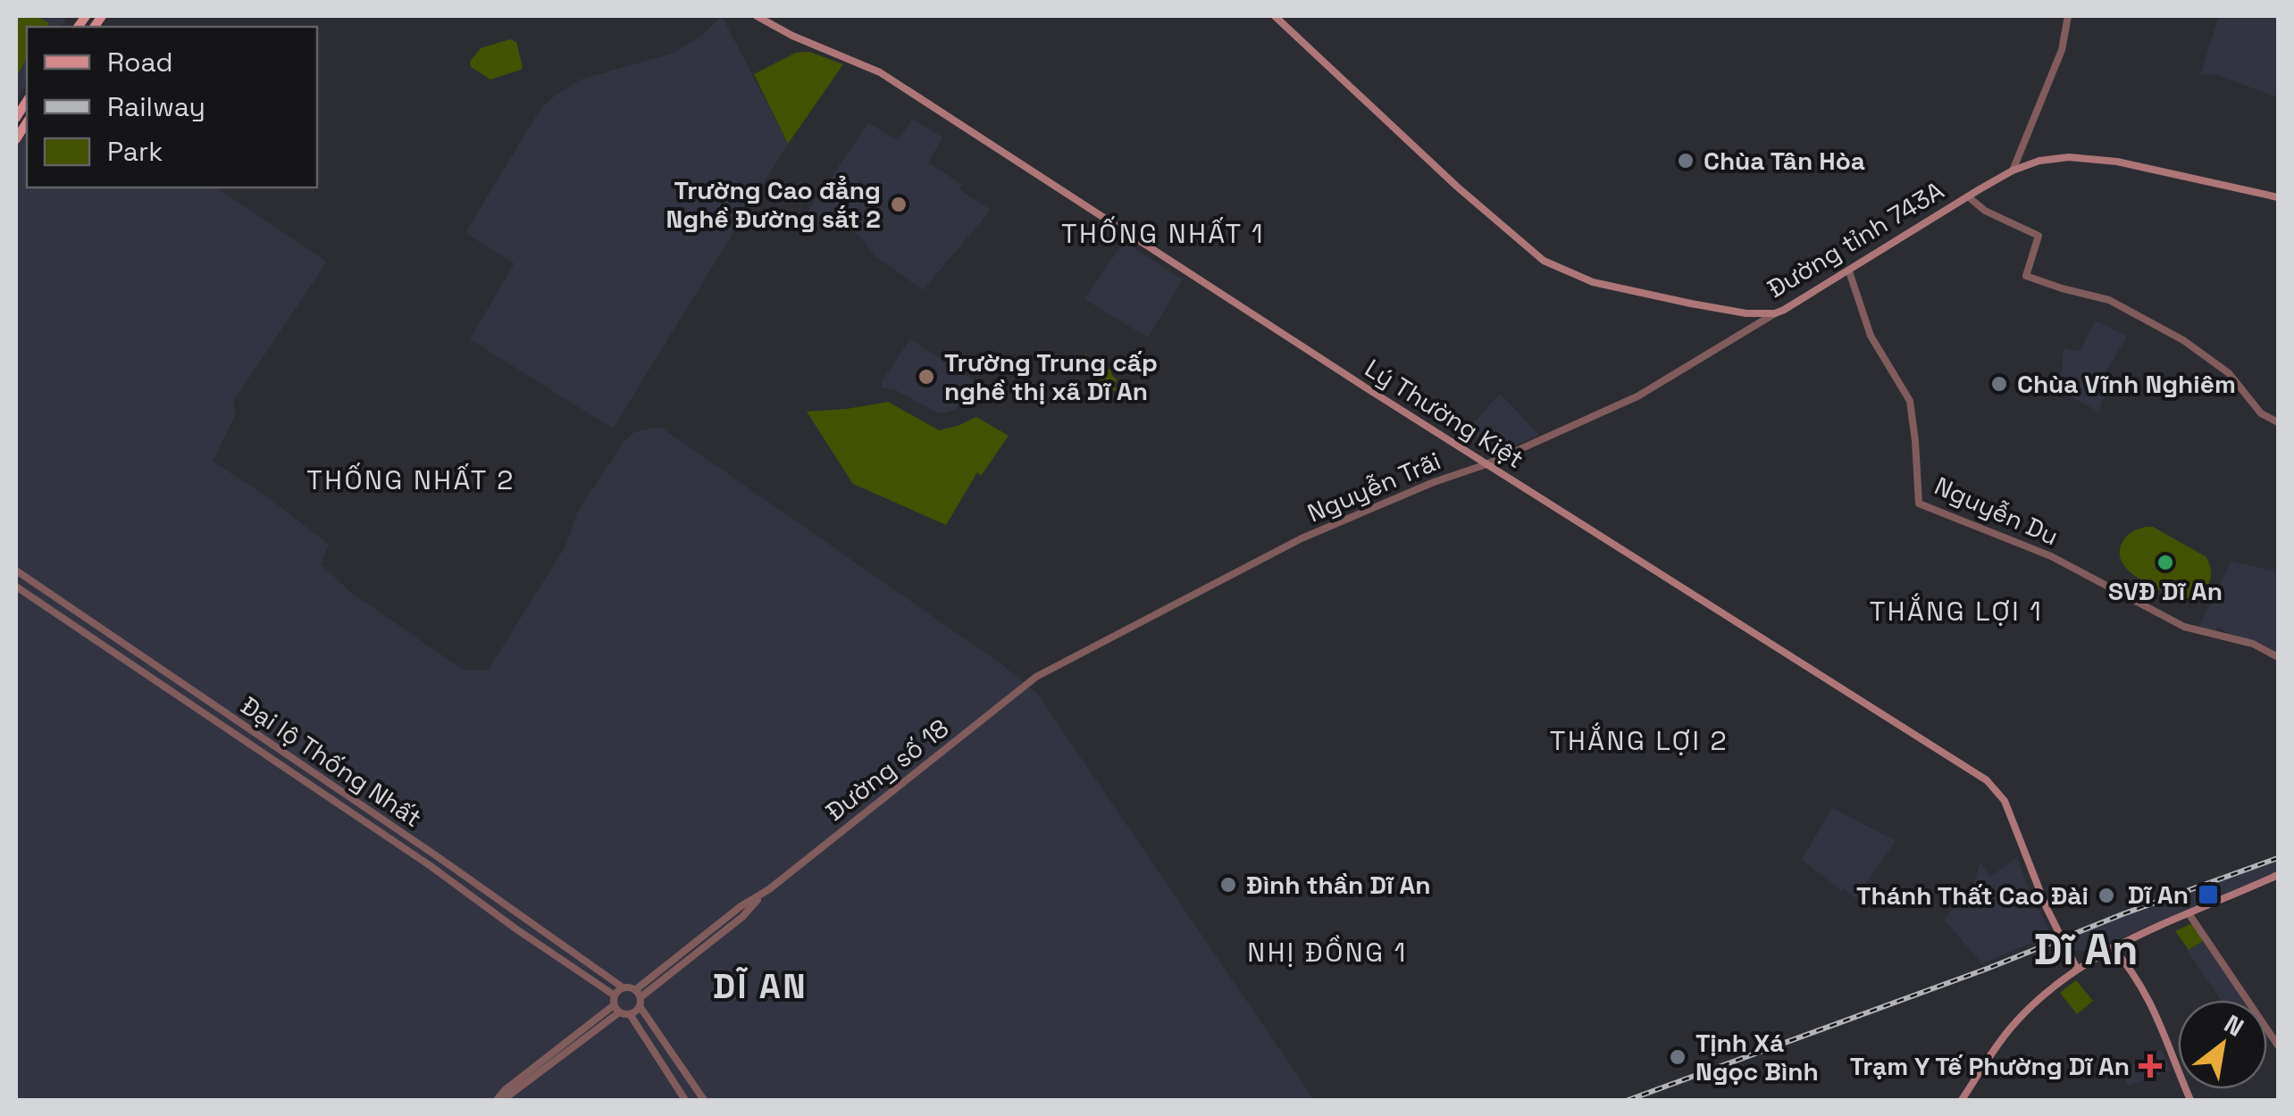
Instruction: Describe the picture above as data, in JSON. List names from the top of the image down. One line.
{"streets":{"main road":["Đường tỉnh 743A","Lý Thường Kiệt"],"street":["Nguyễn Trãi","Nguyễn Du","Đại lộ Thống Nhất","Đường số 18"]},"crossings":[["Đường tỉnh 743A","Nguyễn Trãi"],["Đường tỉnh 743A","Nguyễn Du"],["Lý Thường Kiệt","Nguyễn Trãi"],["Nguyễn Trãi","Đường số 18"]],"districts":["THỐNG NHẤT 1","THỐNG NHẤT 2","THẮNG LỢI 1","THẮNG LỢI 2","Dĩ An","NHỊ ĐỒNG 1","DĨ AN"],"places":{"other":["Chùa Tân Hòa","Trường Cao đẳng Nghề Đường sắt 2","Trường Trung cấp nghề thị xã Dĩ An","Chùa Vĩnh Nghiêm","SVĐ Dĩ An","Đình thần Dĩ An","Thánh Thất Cao Đài","Tịnh Xá Ngọc Bình"],"transit":["Dĩ An"],"health":["Trạm Y Tế Phường Dĩ An"]},"legend":["Road","Railway","Park"],"north":"top right"}
